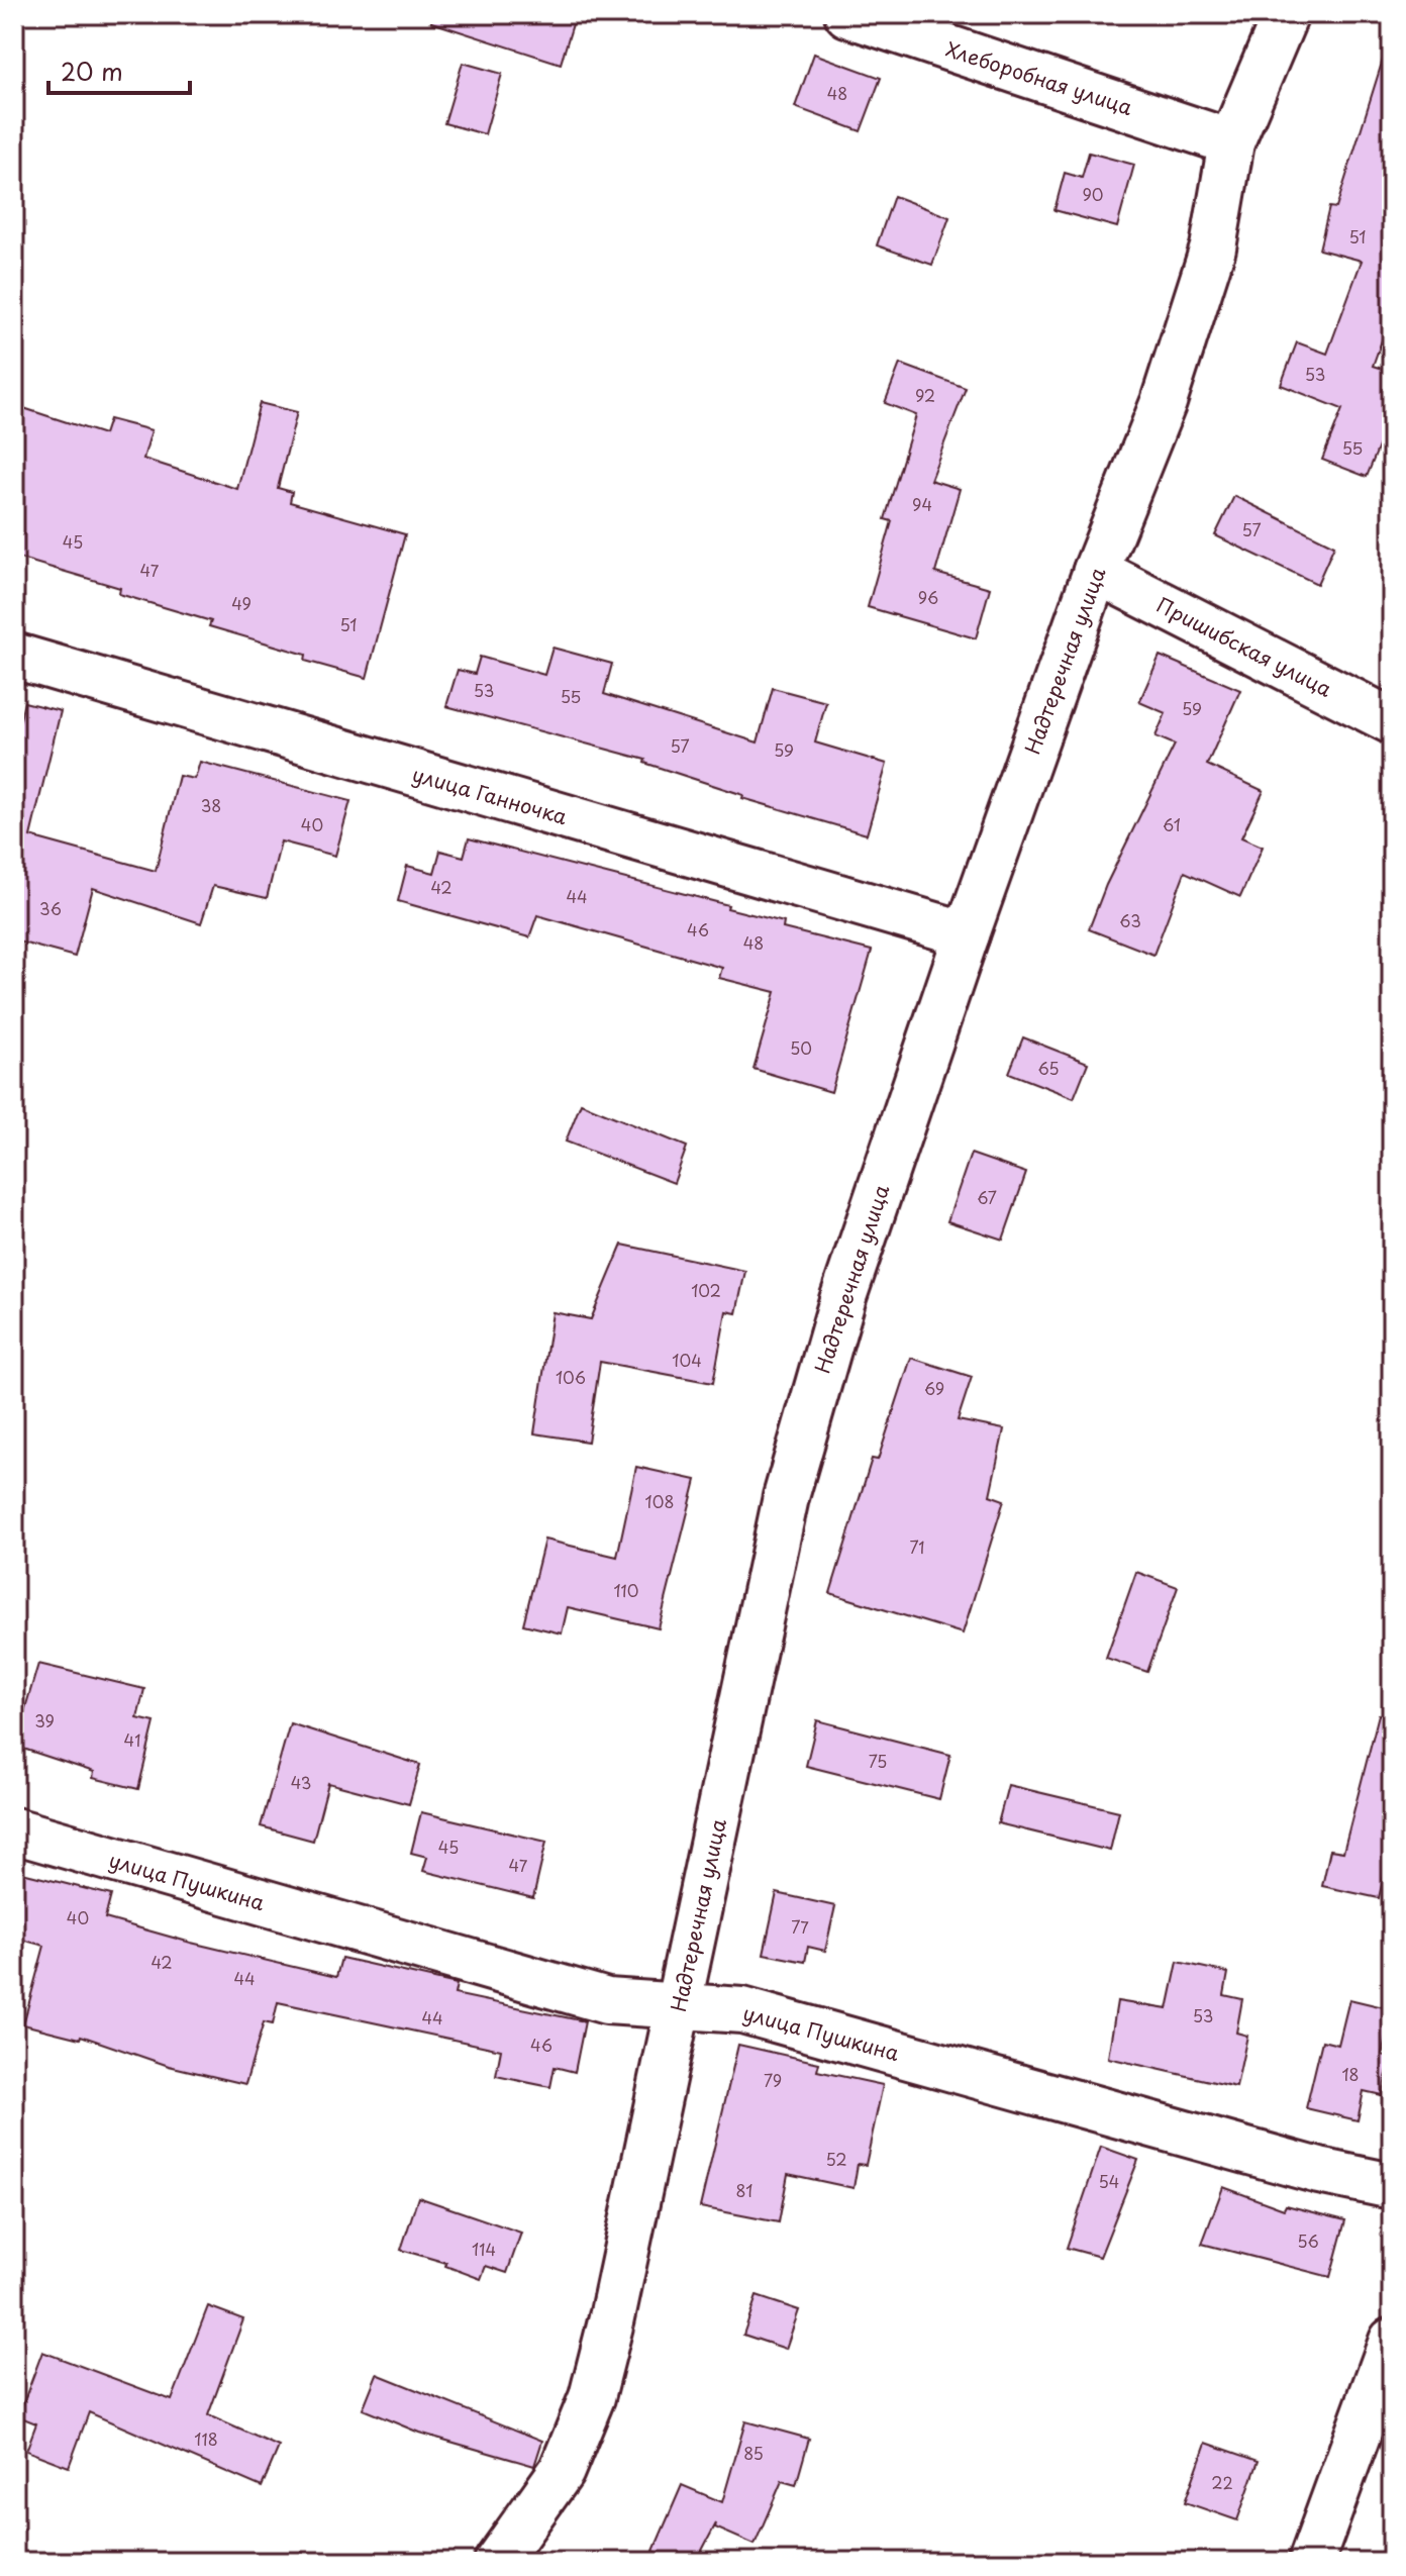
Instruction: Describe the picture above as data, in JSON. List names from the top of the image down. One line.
{"streets":{"street":["Хлеборобная улица","Пришибская улица","Надтеречная улица","улица Ганночка","улица Пушкина"]},"crossings":[["Хлеборобная улица","Надтеречная улица"],["Пришибская улица","Надтеречная улица"],["Надтеречная улица","улица Ганночка"],["Надтеречная улица","улица Пушкина"]],"house_numbers":["48","90","51","53","92","55","94","57","45","47","96","49","51","53","55","59","57","59","38","40","61","42","44","36","63","46","48","50","65","67","102","104","106","69","108","71","110","39","41","75","43","45","47","40","77","42","44","53","44","46","18","79","52","54","81","56","114","118","85","22"],"scale_bar":"20 m"}
